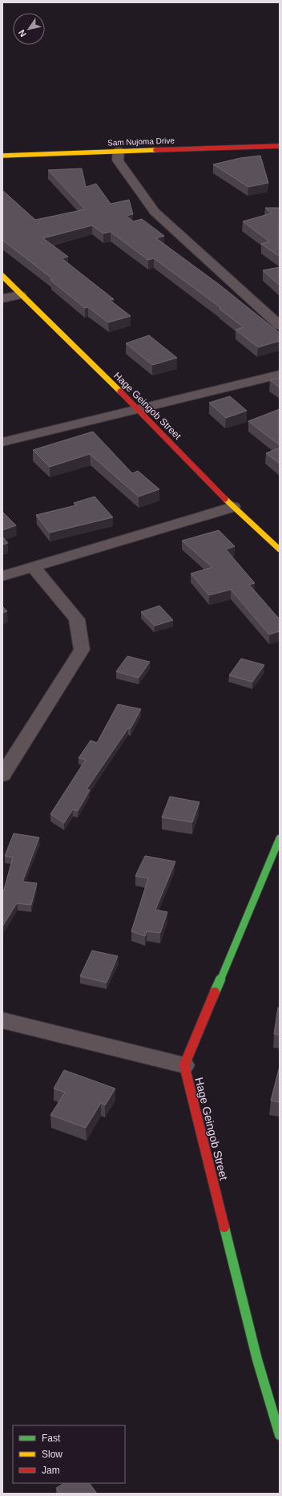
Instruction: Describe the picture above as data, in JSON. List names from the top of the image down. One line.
{"streets":{"street":["Sam Nujoma Drive","Hage Geingob Street"]},"legend":["Fast","Slow","Jam"],"north":"bottom left"}
